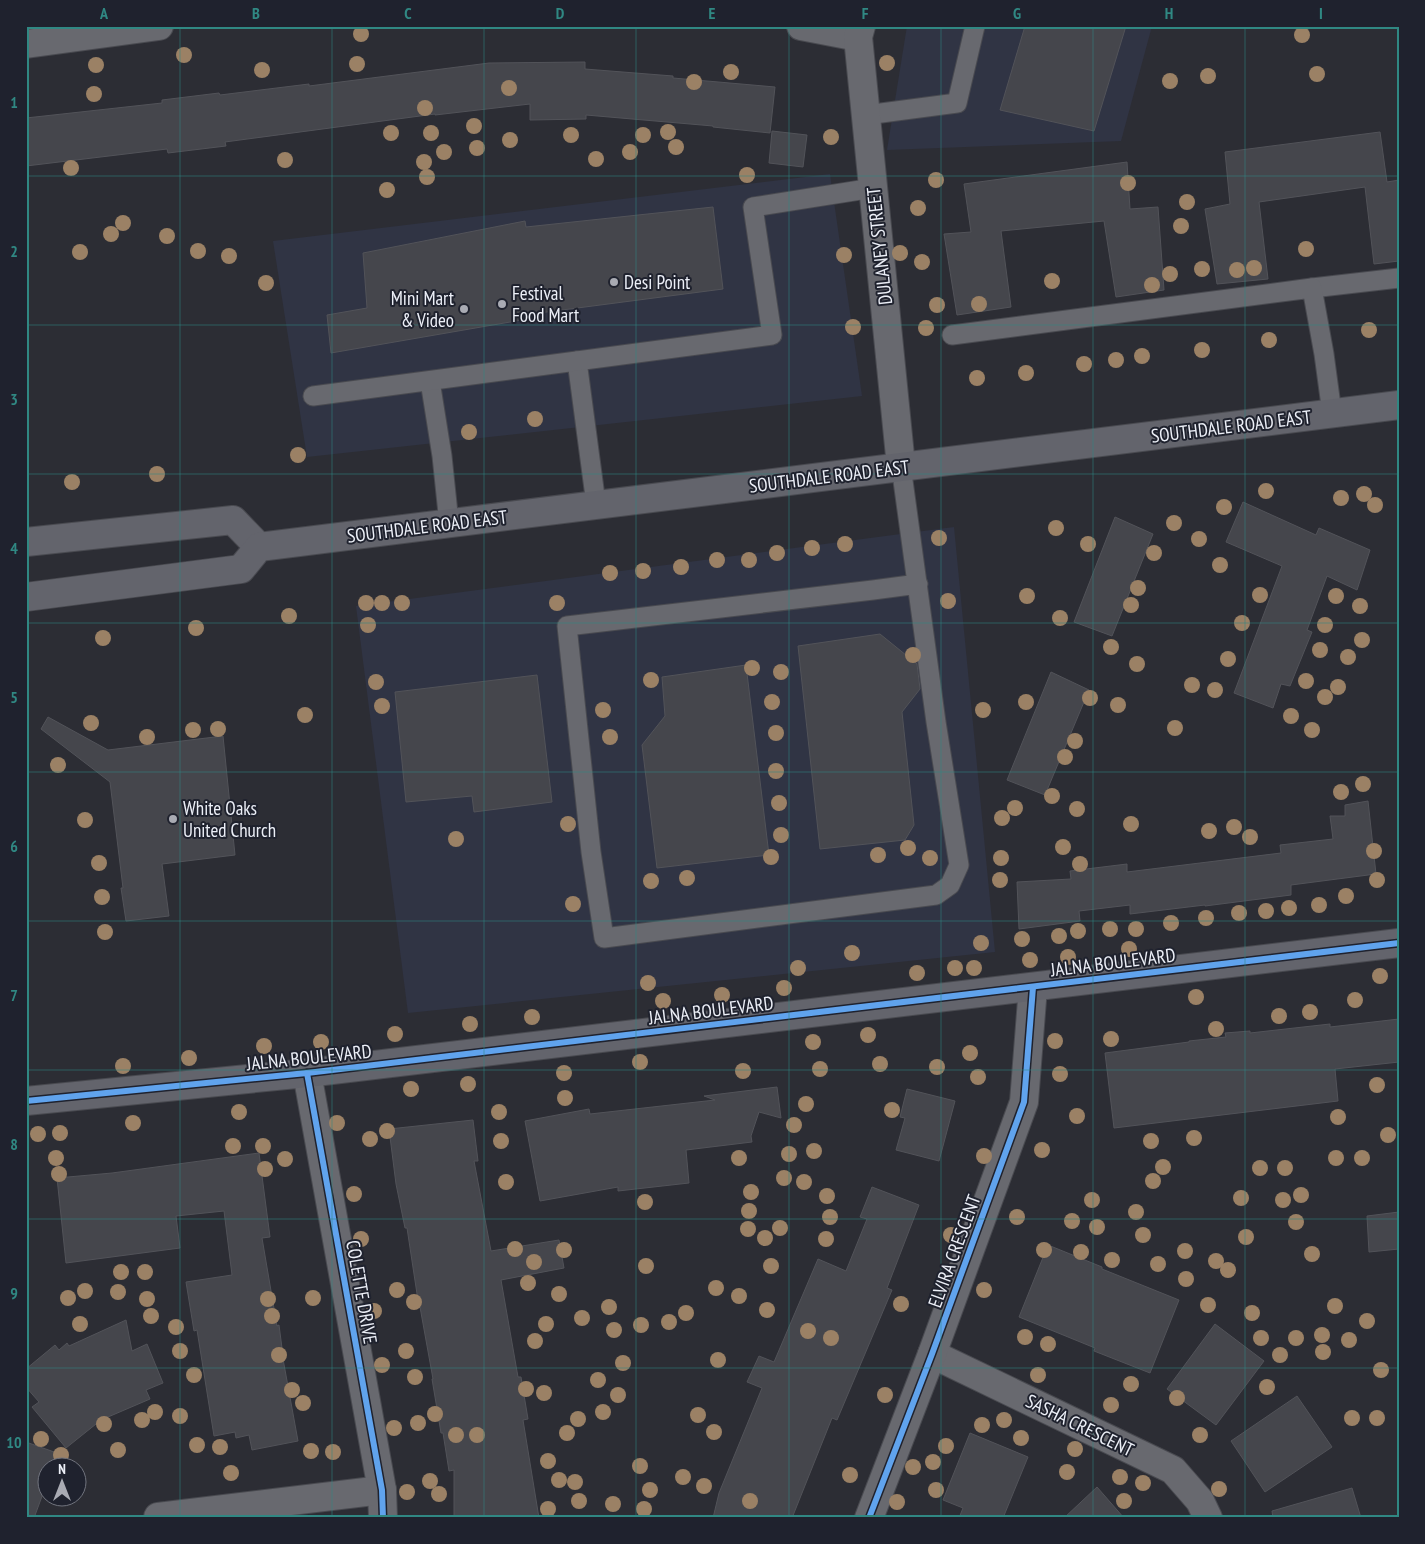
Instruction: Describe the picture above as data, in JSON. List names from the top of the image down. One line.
{"streets":{"main road":["SOUTHDALE ROAD EAST","JALNA BOULEVARD"],"street":["DULANEY STREET","ELVIRA CRESCENT","COLETTE DRIVE","SASHA CRESCENT"]},"crossings":[["DULANEY STREET","SOUTHDALE ROAD EAST"],["JALNA BOULEVARD","ELVIRA CRESCENT"],["JALNA BOULEVARD","COLETTE DRIVE"],["ELVIRA CRESCENT","SASHA CRESCENT"]],"places":["Desi Point","Festival Food Mart","Mini Mart & Video","White Oaks United Church"],"north":"top","grid":{"columns":["A","B","C","D","E","F","G","H","I"],"rows":["1","2","3","4","5","6","7","8","9","10"]}}
